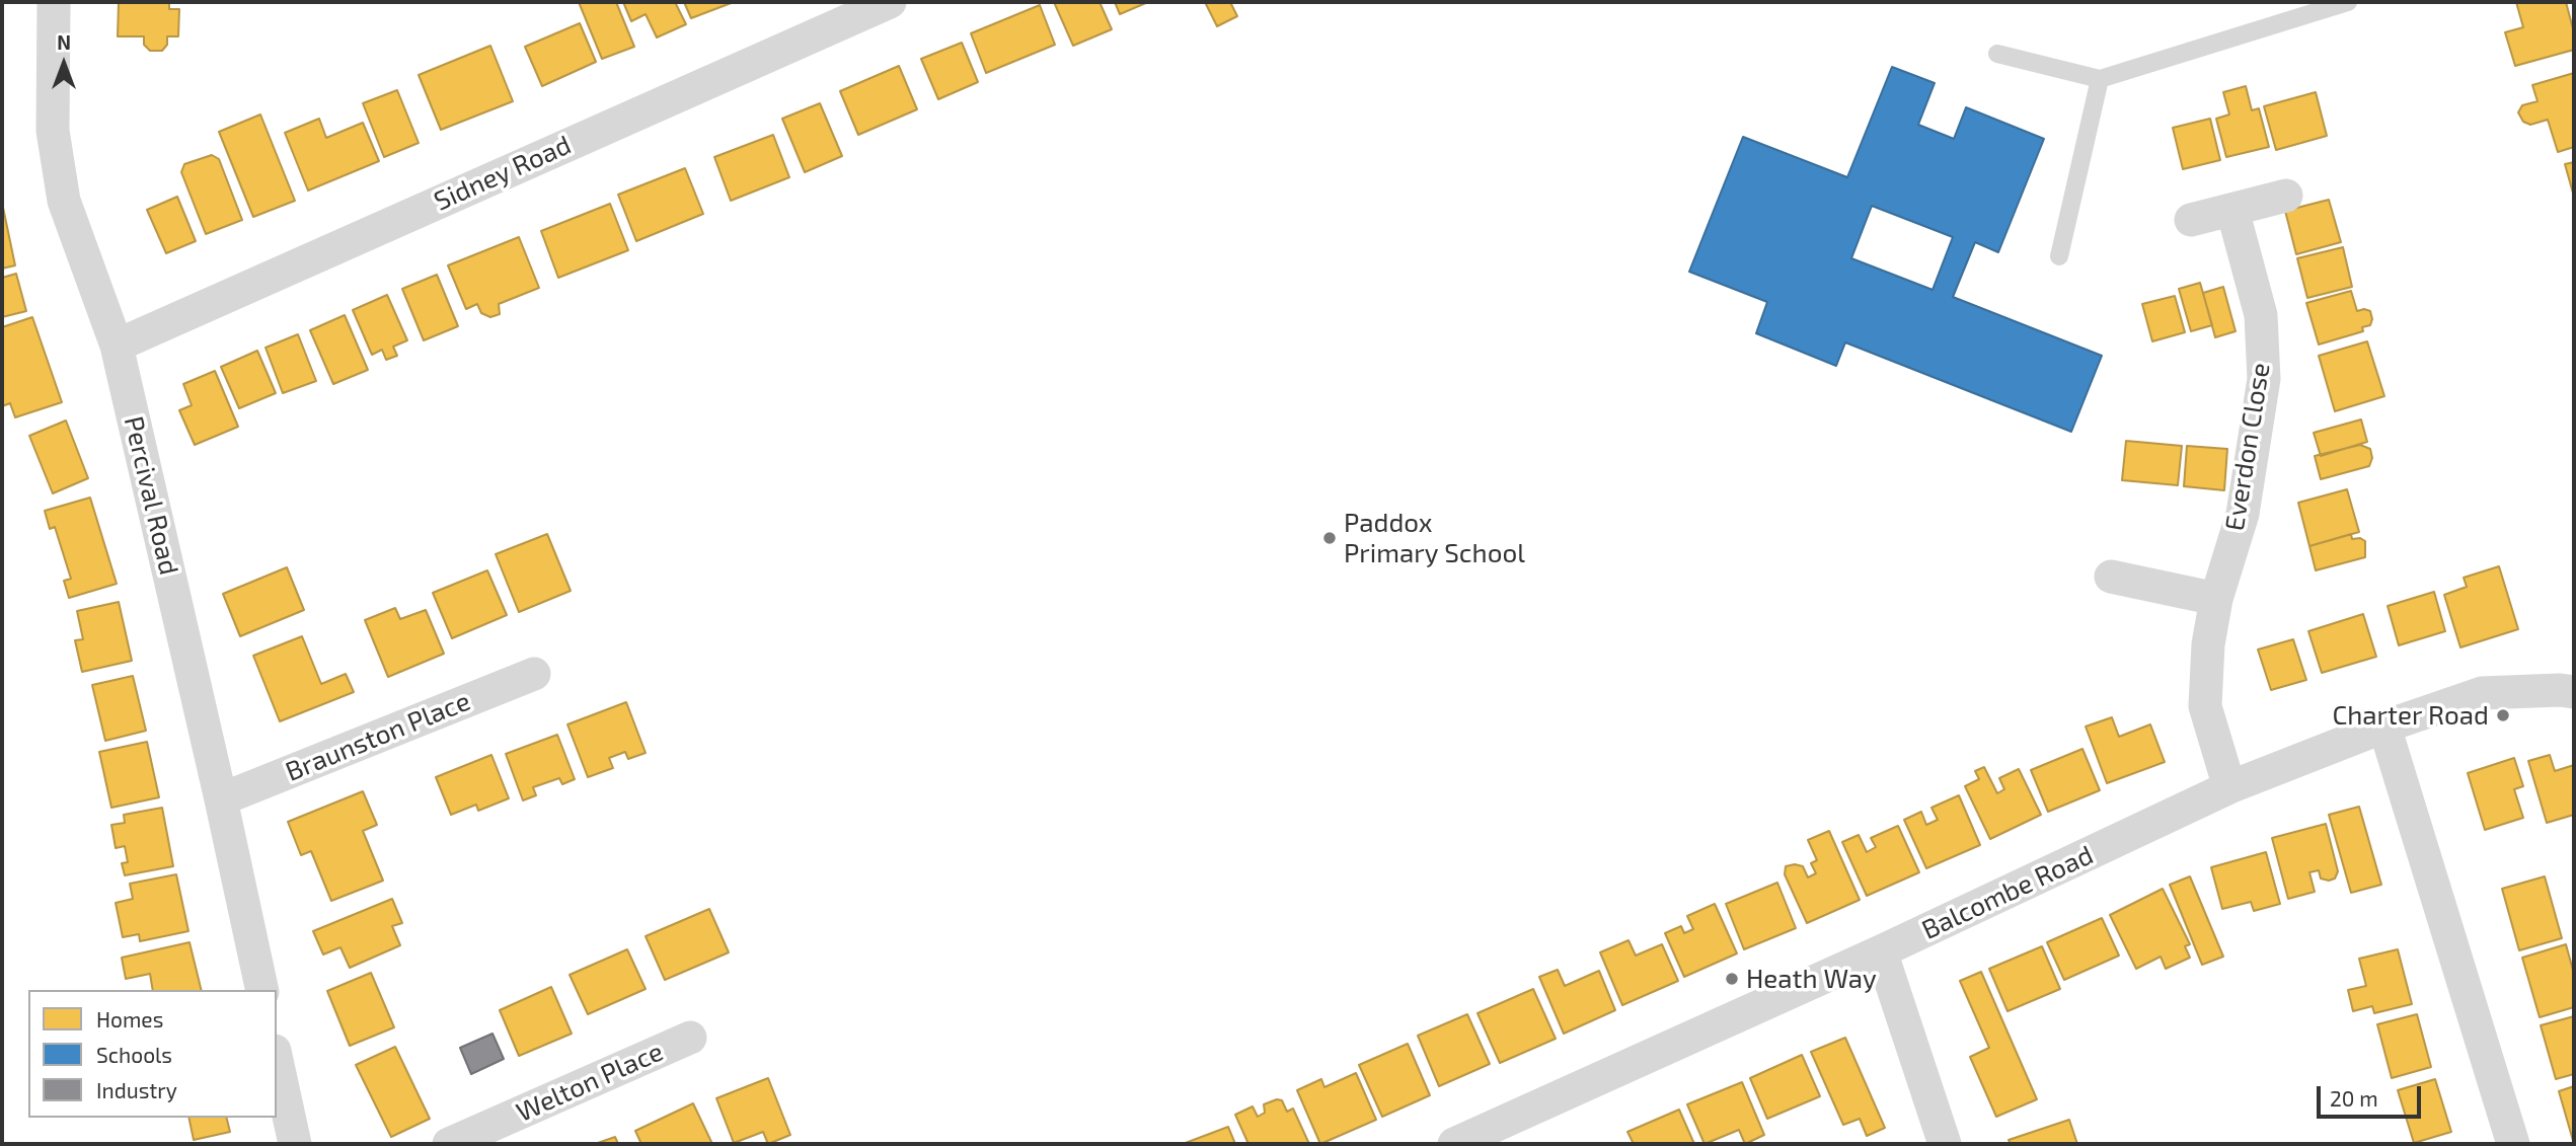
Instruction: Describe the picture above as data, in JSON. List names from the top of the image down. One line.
{"streets":{"street":["Sidney Road","Everdon Close","Percival Road","Braunston Place","Balcombe Road","Welton Place"]},"crossings":[["Sidney Road","Percival Road"],["Everdon Close","Balcombe Road"],["Percival Road","Braunston Place"]],"places":["Paddox Primary School","Charter Road","Heath Way"],"legend":["Homes","Schools","Industry"],"scale_bar":"20 m","north":"top"}
